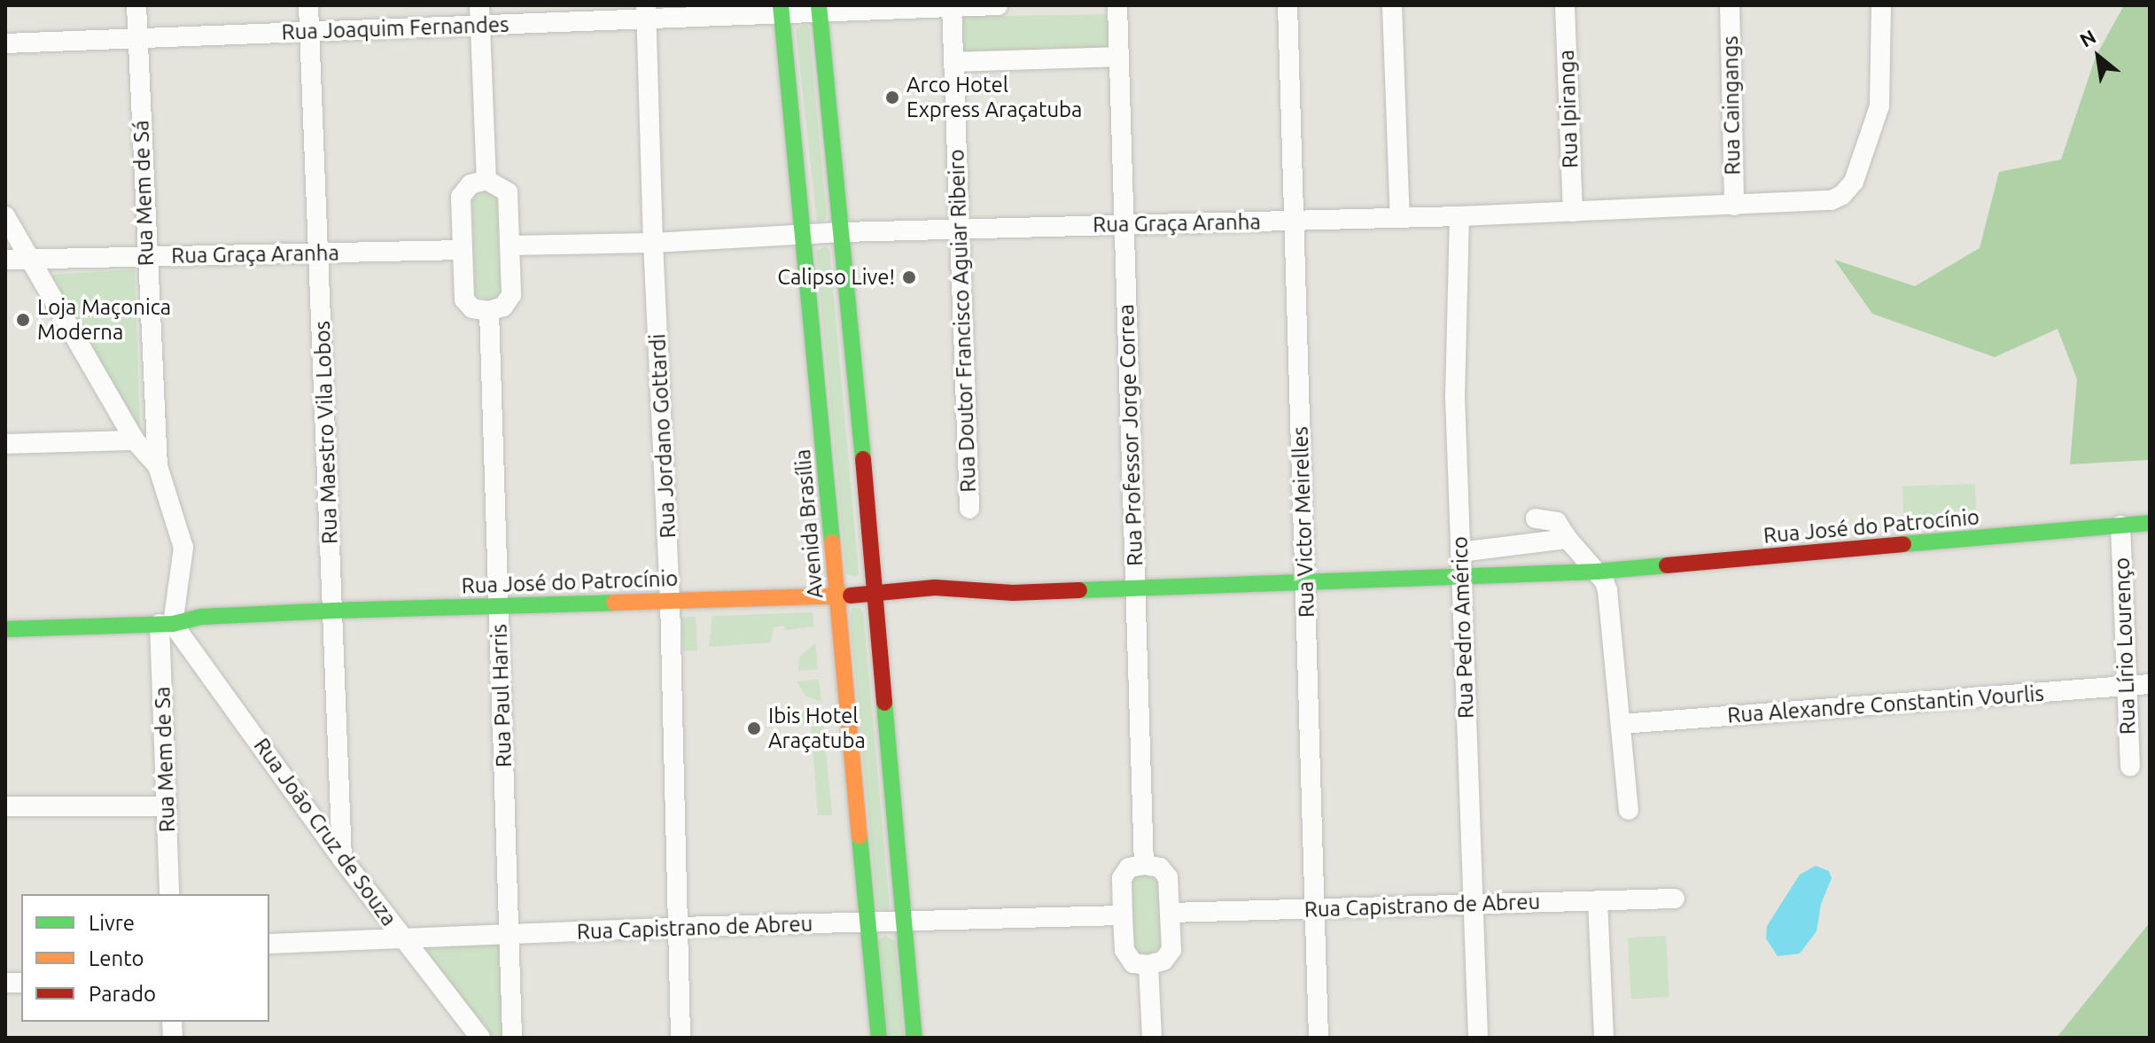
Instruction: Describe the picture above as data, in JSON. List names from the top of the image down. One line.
{"streets":{"street":["Rua Joaquim Fernandes","Rua Caingangs","Rua Ipiranga","Rua Mem de Sá","Rua Graça Aranha","Rua Doutor Francisco Aguiar Ribeiro","Rua Maestro Vila Lobos","Rua Professor Jorge Correa","Rua Jordano Gottardi","Rua Victor Meirelles","Avenida Brasília","Rua José do Patrocínio","Rua Pedro Américo","Rua Lírio Lourenço","Rua Paul Harris","Rua Alexandre Constantin Vourlis","Rua Mem de Sa","Rua João Cruz de Souza","Rua Capistrano de Abreu"]},"crossings":[["Rua Joaquim Fernandes","Rua Mem de Sá"],["Rua Joaquim Fernandes","Rua Doutor Francisco Aguiar Ribeiro"],["Rua Joaquim Fernandes","Rua Maestro Vila Lobos"],["Rua Joaquim Fernandes","Rua Jordano Gottardi"],["Rua Joaquim Fernandes","Avenida Brasília"],["Rua Caingangs","Rua Graça Aranha"],["Rua Ipiranga","Rua Graça Aranha"],["Rua Mem de Sá","Rua Graça Aranha"],["Rua Mem de Sá","Rua Mem de Sa"],["Rua Graça Aranha","Rua Doutor Francisco Aguiar Ribeiro"],["Rua Graça Aranha","Rua Maestro Vila Lobos"],["Rua Graça Aranha","Rua Professor Jorge Correa"],["Rua Graça Aranha","Rua Jordano Gottardi"],["Rua Graça Aranha","Rua Victor Meirelles"],["Rua Graça Aranha","Avenida Brasília"],["Rua Graça Aranha","Rua Pedro Américo"],["Rua Maestro Vila Lobos","Rua José do Patrocínio"],["Rua Maestro Vila Lobos","Rua João Cruz de Souza"],["Rua Professor Jorge Correa","Rua José do Patrocínio"],["Rua Jordano Gottardi","Rua José do Patrocínio"],["Rua Jordano Gottardi","Rua Capistrano de Abreu"],["Rua Victor Meirelles","Rua José do Patrocínio"],["Rua Victor Meirelles","Rua Capistrano de Abreu"],["Avenida Brasília","Rua José do Patrocínio"],["Avenida Brasília","Rua Capistrano de Abreu"],["Rua José do Patrocínio","Rua Pedro Américo"],["Rua José do Patrocínio","Rua Lírio Lourenço"],["Rua José do Patrocínio","Rua Paul Harris"],["Rua José do Patrocínio","Rua Mem de Sa"],["Rua José do Patrocínio","Rua João Cruz de Souza"],["Rua Pedro Américo","Rua Capistrano de Abreu"],["Rua Lírio Lourenço","Rua Alexandre Constantin Vourlis"],["Rua Paul Harris","Rua Capistrano de Abreu"],["Rua Mem de Sa","Rua João Cruz de Souza"],["Rua João Cruz de Souza","Rua Capistrano de Abreu"]],"places":["Arco Hotel Express Araçatuba","Calipso Live!","Loja Maçonica Moderna","Ibis Hotel Araçatuba"],"legend":["Livre","Lento","Parado"],"north":"top left"}
